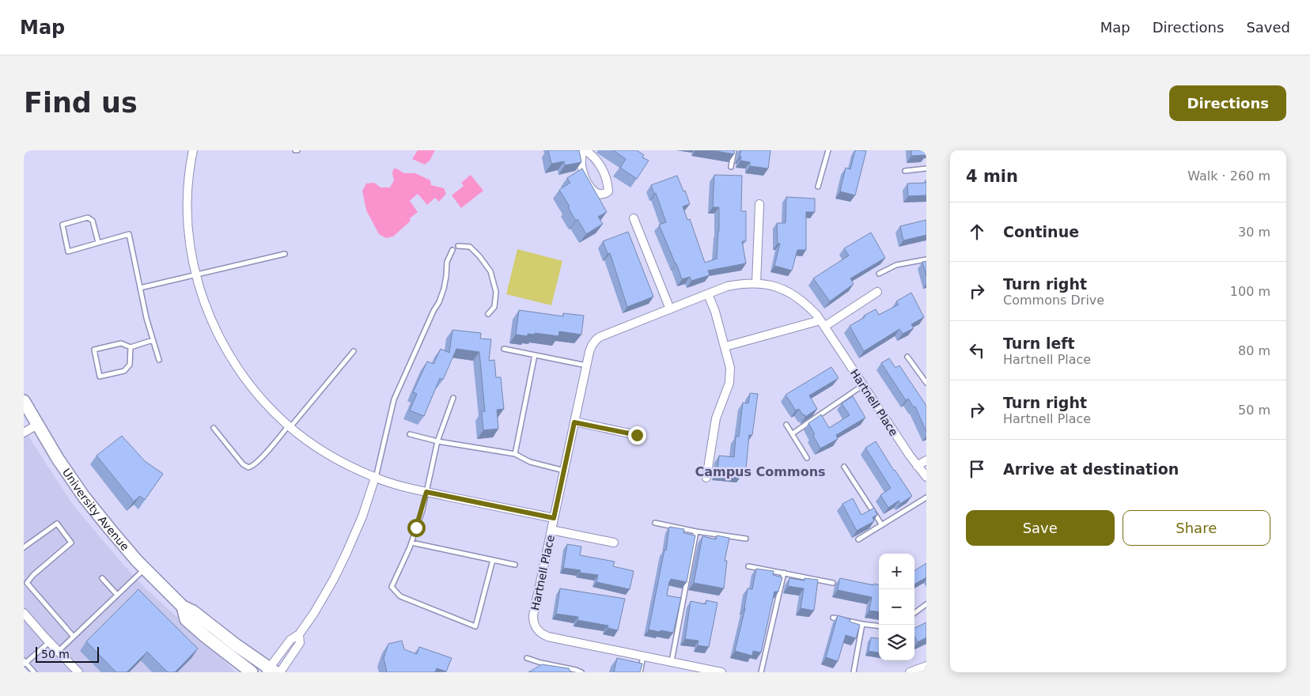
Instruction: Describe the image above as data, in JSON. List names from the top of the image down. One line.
{"streets":{"street":["Hartnell Place","University Avenue"]},"districts":["Campus Commons"],"scale_bar":"50 m","page":{"header":"Map","nav":["Map","Directions","Saved"],"buttons":["Directions",["Save","Share"]],"title":"Find us","heading":["4 min","Walk · 260 m"],"list":[["Continue","30 m"],["Turn right","Commons Drive","100 m"],["Turn left","Hartnell Place","80 m"],["Turn right","Hartnell Place","50 m"],"Arrive at destination"],"map_buttons":["+","−"],"scale":"50 m"}}
